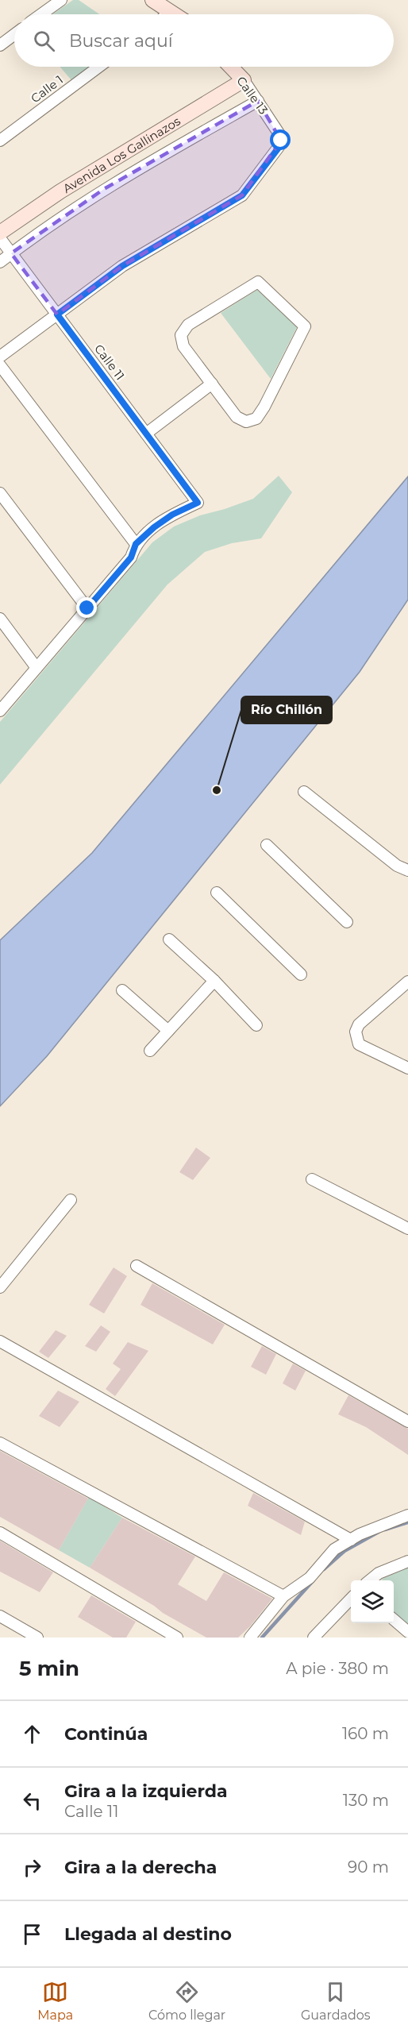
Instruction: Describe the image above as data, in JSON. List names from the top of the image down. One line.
{"streets":{"street":["Calle 1","Calle 13","Avenida Los Gallinazos","Calle 11"]},"crossings":[["Calle 13","Avenida Los Gallinazos"],["Calle 13","Calle 11"]],"places":["Río Chillón"],"page":{"search":"Buscar aquí","heading":["5 min","A pie · 380 m"],"list":[["Continúa","160 m"],["Gira a la izquierda","Calle 11","130 m"],["Gira a la derecha","90 m"],"Llegada al destino"],"nav":["Mapa","Cómo llegar","Guardados"]}}
